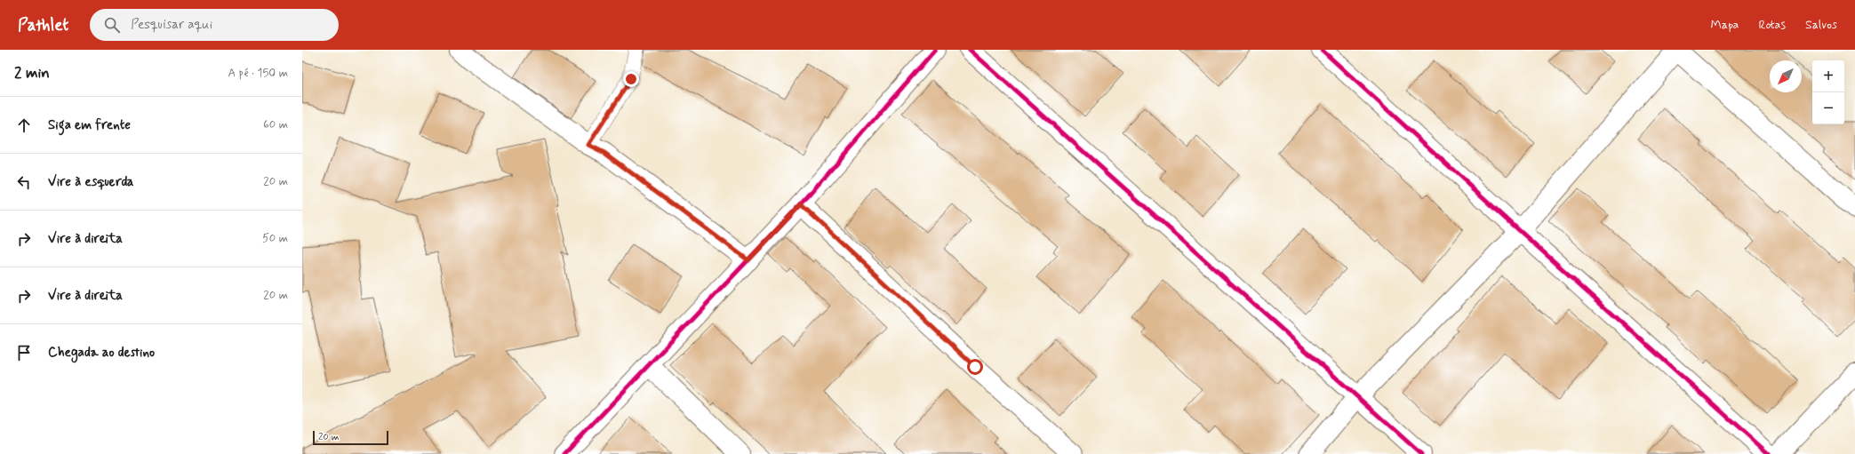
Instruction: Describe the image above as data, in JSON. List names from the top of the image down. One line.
{"scale_bar":"20 m","north":"bottom left","page":{"header":"Pathlet","search":"Pesquisar aqui","nav":["Mapa","Rotas","Salvos"],"heading":["2 min","A pé · 150 m"],"map_buttons":["+","−"],"list":[["Siga em frente","60 m"],["Vire à esquerda","20 m"],["Vire à direita","50 m"],["Vire à direita","20 m"],"Chegada ao destino"],"scale":"20 m"}}
